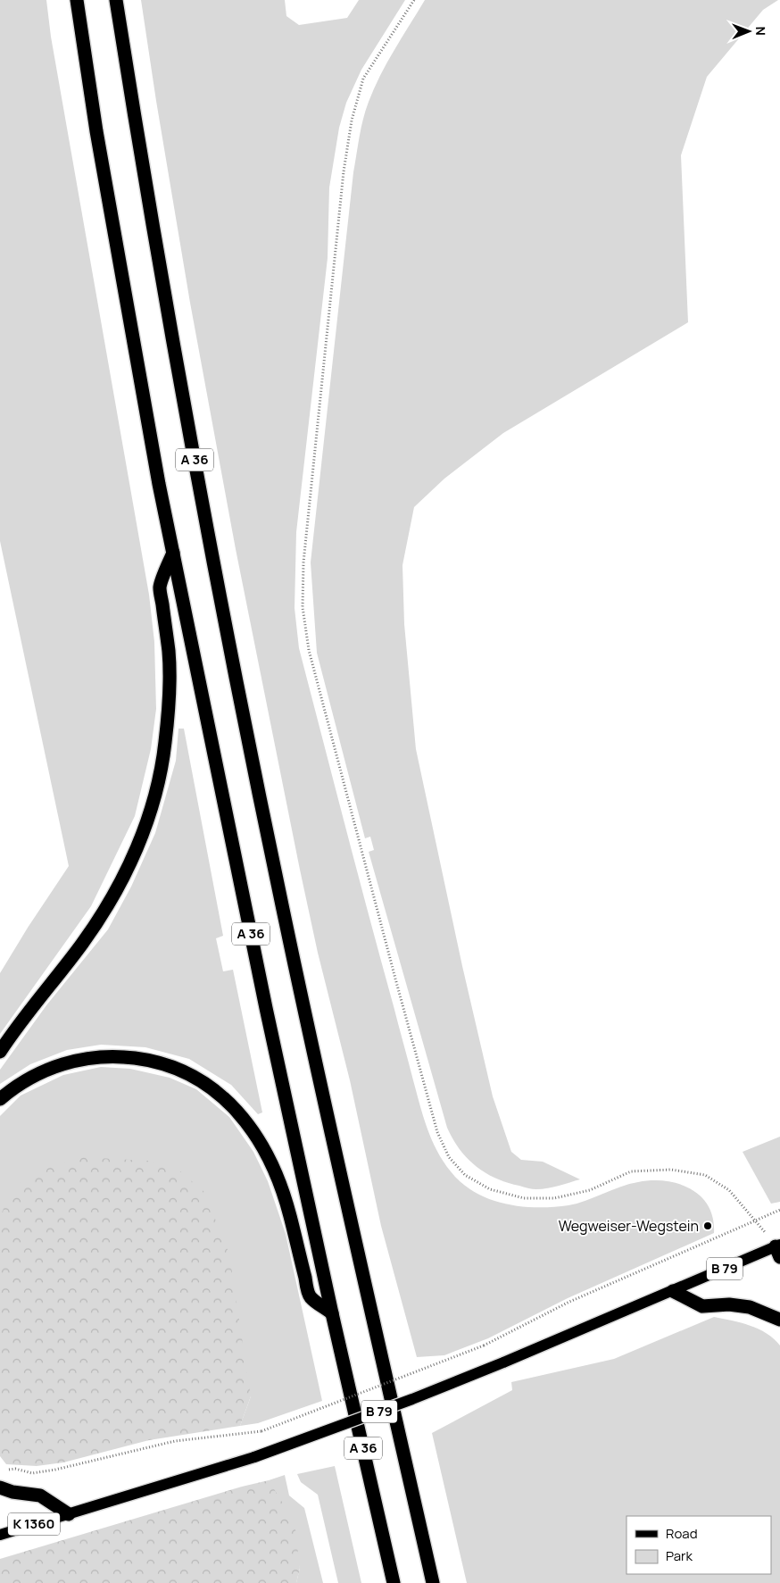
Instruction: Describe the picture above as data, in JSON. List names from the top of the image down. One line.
{"streets":{"highway":["A 36"],"main road":["B 79","K 1360"]},"crossings":[["B 79","K 1360"]],"places":["Wegweiser-Wegstein"],"legend":["Road","Park"],"north":"right"}
